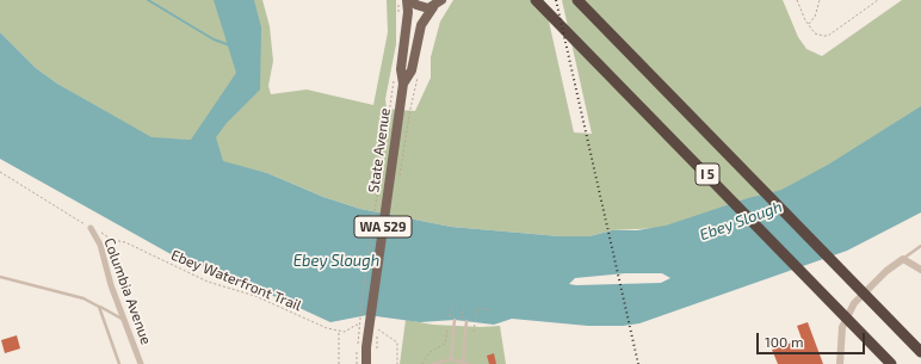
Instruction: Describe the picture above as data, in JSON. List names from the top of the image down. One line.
{"streets":{"highway":["I 5"],"main road":["State Avenue","WA 529"],"street":["Columbia Avenue"],"path":["Ebey Waterfront Trail"]},"crossings":[["Ebey Waterfront Trail","Columbia Avenue"]],"water":["Ebey Slough"],"scale_bar":"100 m"}
